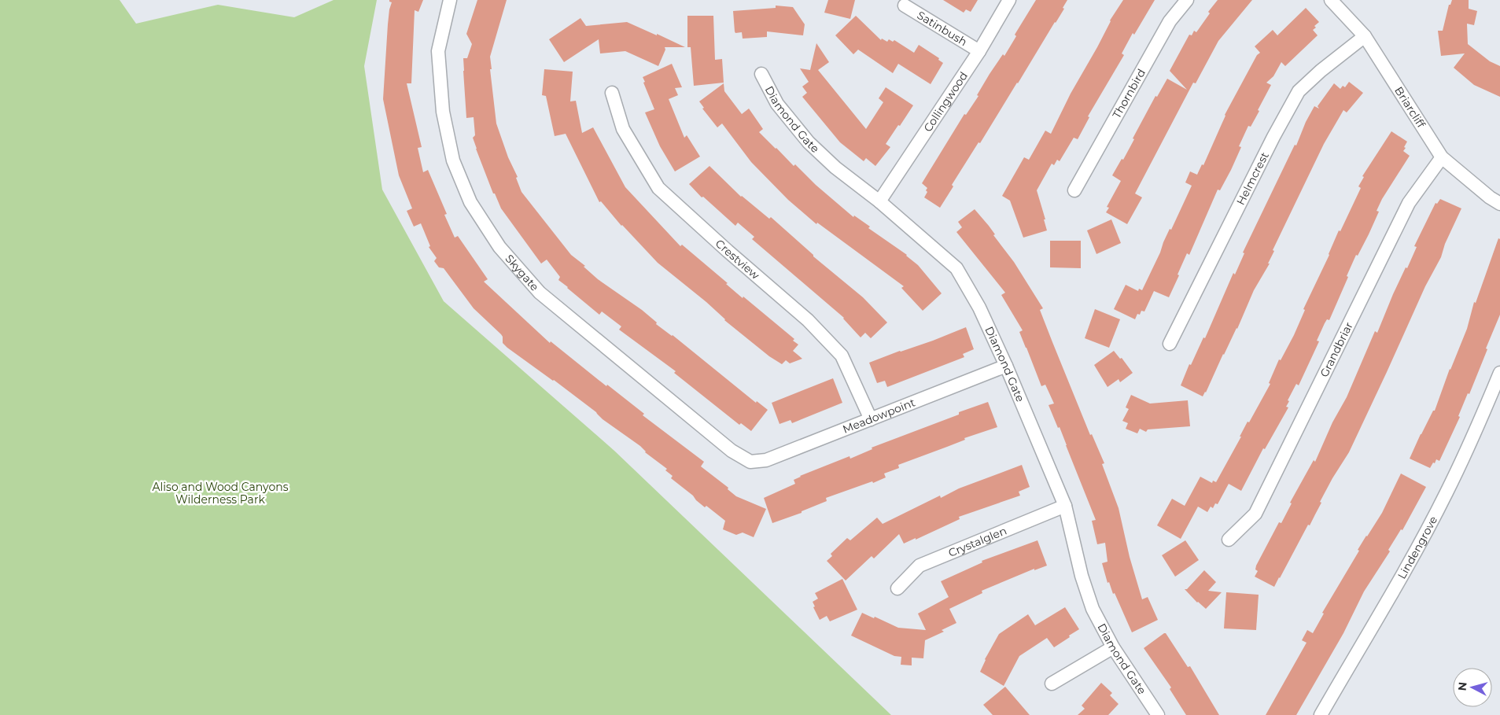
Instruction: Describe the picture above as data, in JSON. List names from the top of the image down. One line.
{"streets":{"street":["Satinbush","Thornbird","Collingwood","Briarcliff","Diamond Gate","Helmcrest","Crestview","Skygate","Grandbriar","Meadowpoint","Crystalglen","Lindengrove"]},"crossings":[["Satinbush","Collingwood"],["Collingwood","Diamond Gate"],["Briarcliff","Helmcrest"],["Briarcliff","Grandbriar"],["Diamond Gate","Meadowpoint"],["Diamond Gate","Crystalglen"],["Crestview","Meadowpoint"],["Skygate","Meadowpoint"]],"parks":["Aliso and Wood Canyons Wilderness Park"],"north":"left"}
